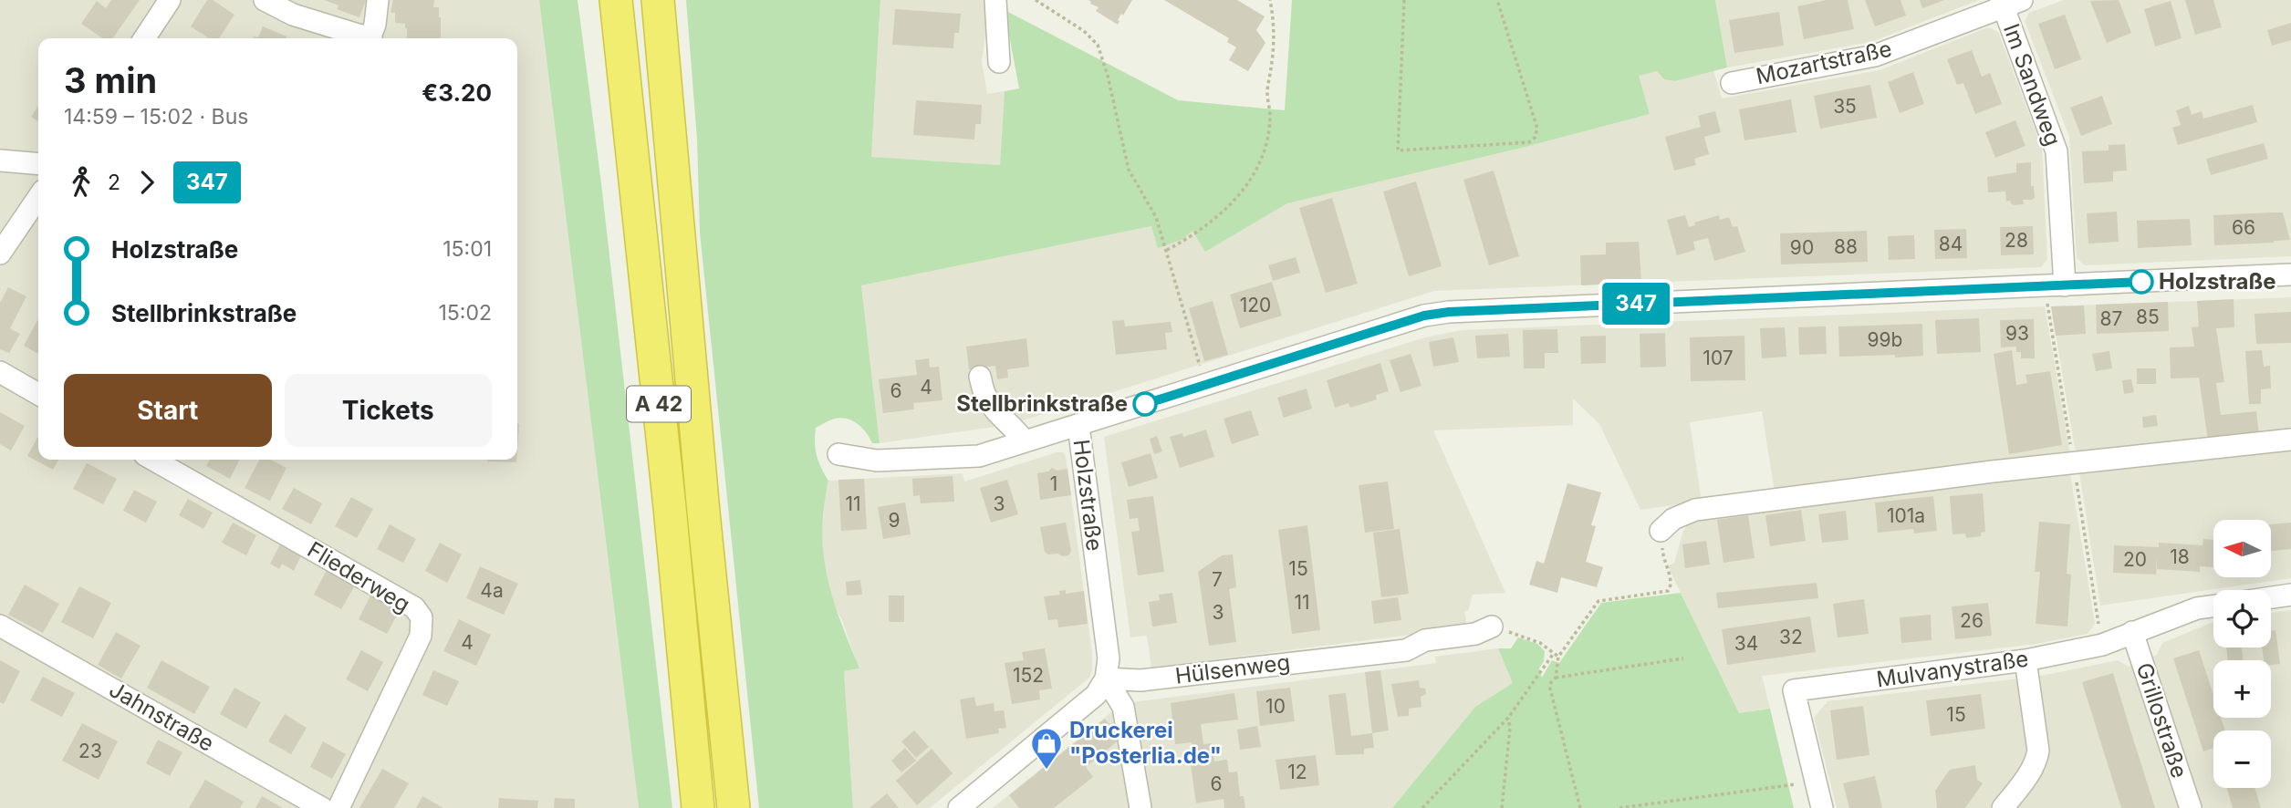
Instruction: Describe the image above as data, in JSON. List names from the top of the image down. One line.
{"streets":{"highway":["A 42"],"street":["Mozartstraße","Im Sandweg","Holzstraße","Fliederweg","Hülsenweg","Mulvanystraße","Jahnstraße","Grillostraße"]},"crossings":[["Mozartstraße","Im Sandweg"],["Im Sandweg","Holzstraße"],["Holzstraße","Hülsenweg"],["Mulvanystraße","Grillostraße"]],"places":{"other":["Holzstraße","Stellbrinkstraße"],"shop":["Druckerei \"Posterlia.de\""]},"lines":["bus line 347"],"house_numbers":["35","66","28","84","88","90","120","85","87","93","99b","107","4","6","1","11","3","101a","9","18","20","15","7","4a","11","3","26","32","4","34","152","10","15","23","12","6"],"north":"left","page":{"on_map":"347","heading":["3 min","14:59 – 15:02 · Bus","€3.20"],"legs":["2","347"],"list":[{"name":"Holzstraße","value":"15:01"},{"name":"Stellbrinkstraße","value":"15:02"}],"buttons":["Start","Tickets"],"map_buttons":["+","−"]}}
